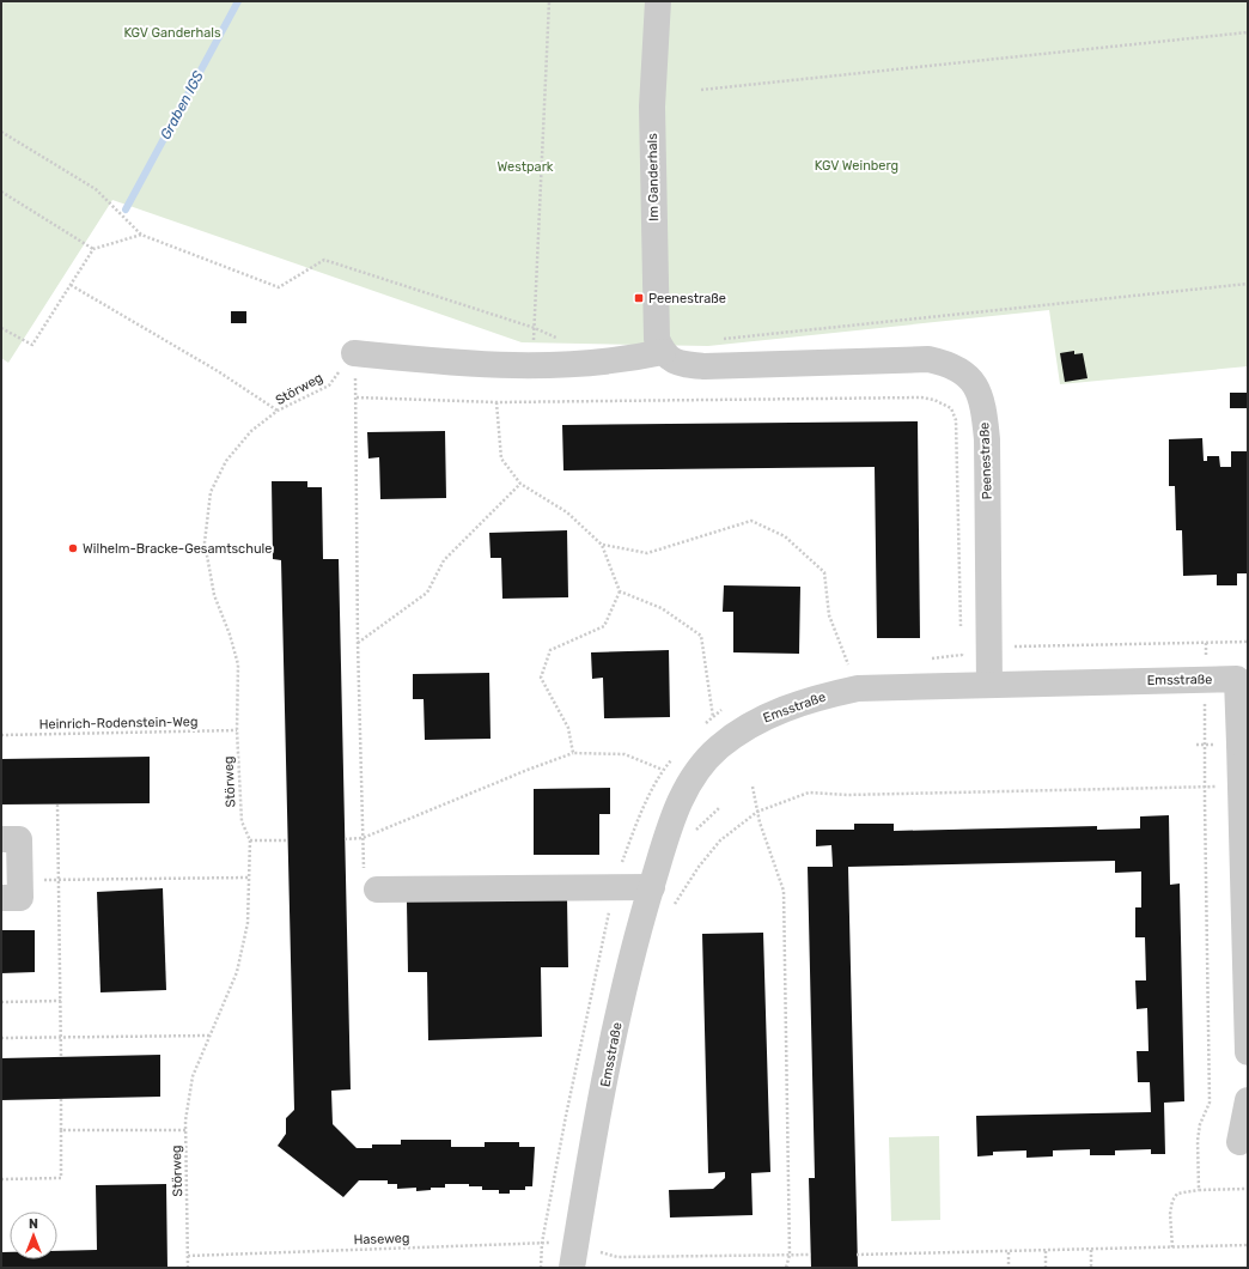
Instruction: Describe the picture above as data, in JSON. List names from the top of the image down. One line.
{"streets":{"street":["Im Ganderhals","Peenestraße","Emsstraße"],"path":["Störweg","Heinrich-Rodenstein-Weg","Haseweg"]},"crossings":[["Im Ganderhals","Peenestraße"],["Störweg","Heinrich-Rodenstein-Weg"],["Störweg","Haseweg"],["Peenestraße","Emsstraße"],["Emsstraße","Haseweg"]],"water":["Graben IGS"],"parks":["KGV Ganderhals","KGV Weinberg","Westpark"],"places":{"transit":["Peenestraße"],"other":["Wilhelm-Bracke-Gesamtschule"]},"north":"top"}
